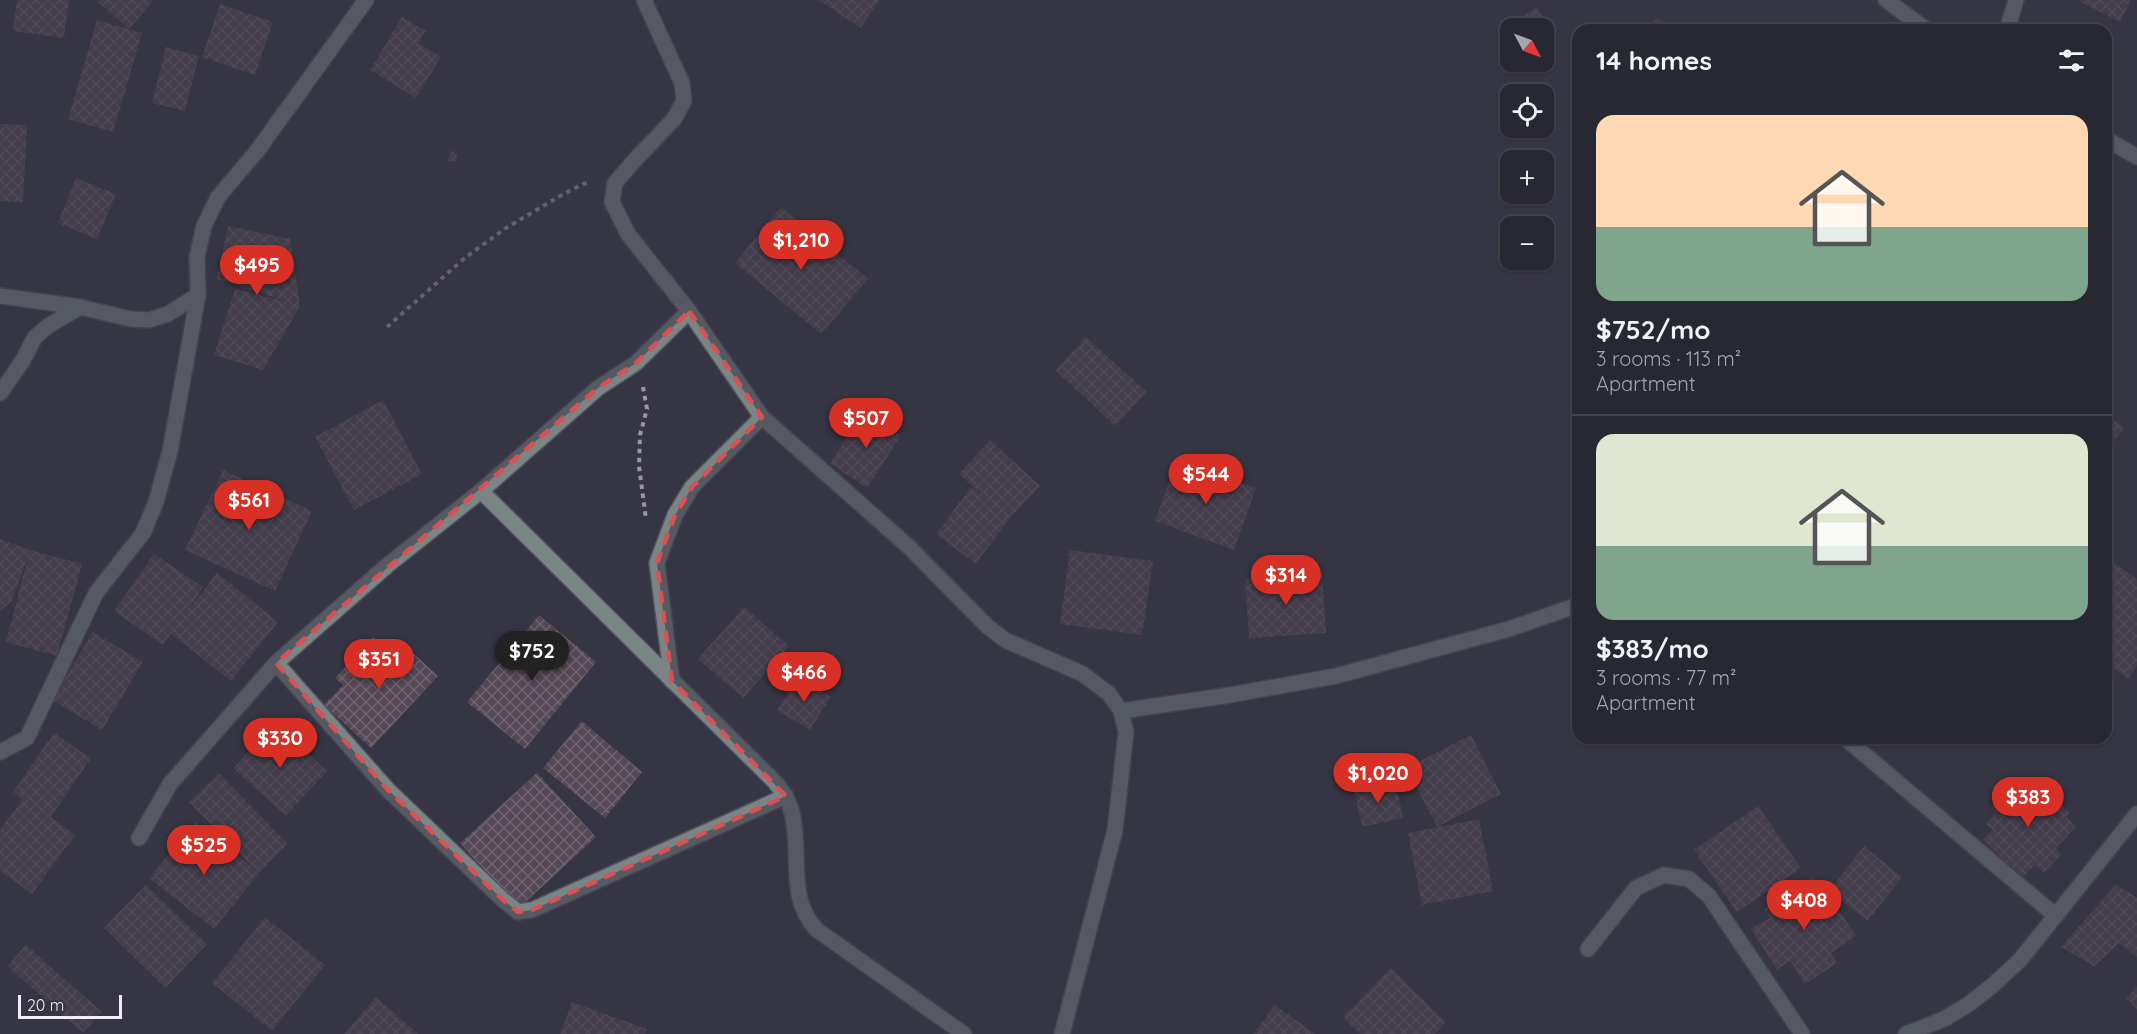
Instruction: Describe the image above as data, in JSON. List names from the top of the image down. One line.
{"scale_bar":"20 m","north":"bottom right","page":{"map_buttons":["+","−"],"heading":"14 homes","list":[{"name":"$752/mo","note":"3 rooms · 113 m² · Apartment"},{"name":"$383/mo","note":"3 rooms · 77 m² · Apartment"}],"price":["$1,210","$495","$507","$544","$561","$314","$752","$351","$466","$330","$1,020","$383","$525","$408"],"scale":"20 m"}}
